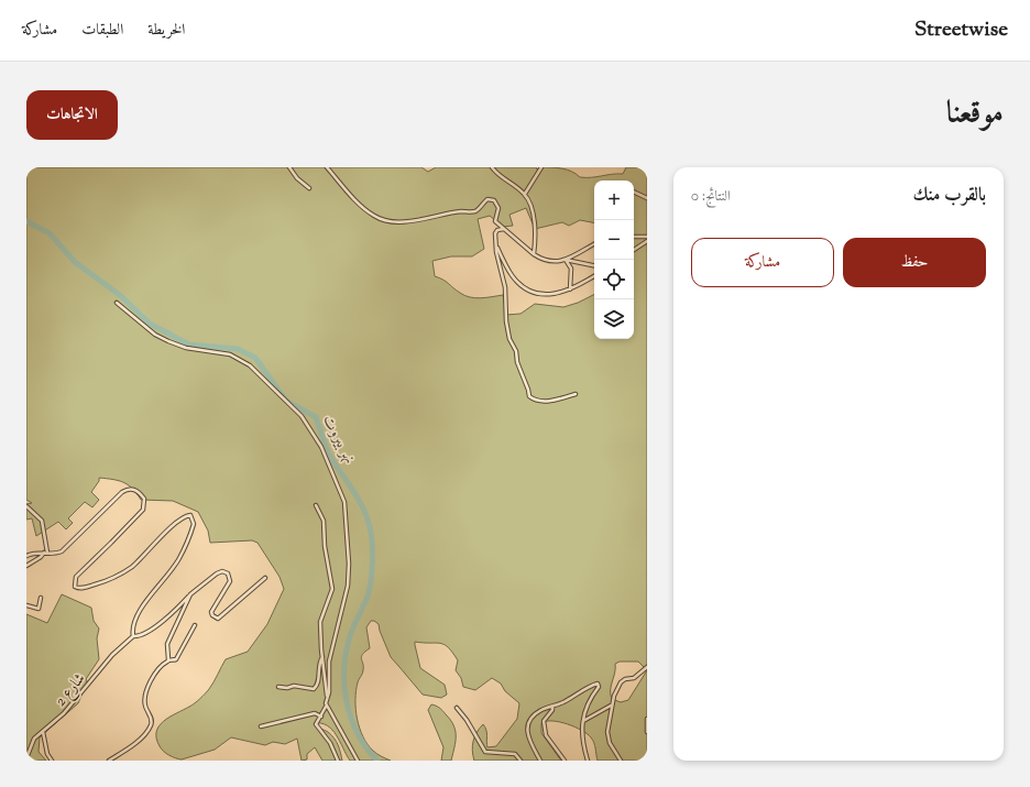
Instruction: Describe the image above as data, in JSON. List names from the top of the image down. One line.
{"streets":{"street":["شارع 2"]},"water":["نهر بيروت"],"page":{"header":"Streetwise","nav":["الخريطة","الطبقات","مشاركة"],"title":"موقعنا","buttons":["الاتجاهات",["حفظ","مشاركة"]],"heading":["بالقرب منك","النتائج: 0"],"map_buttons":["+","−"]}}
